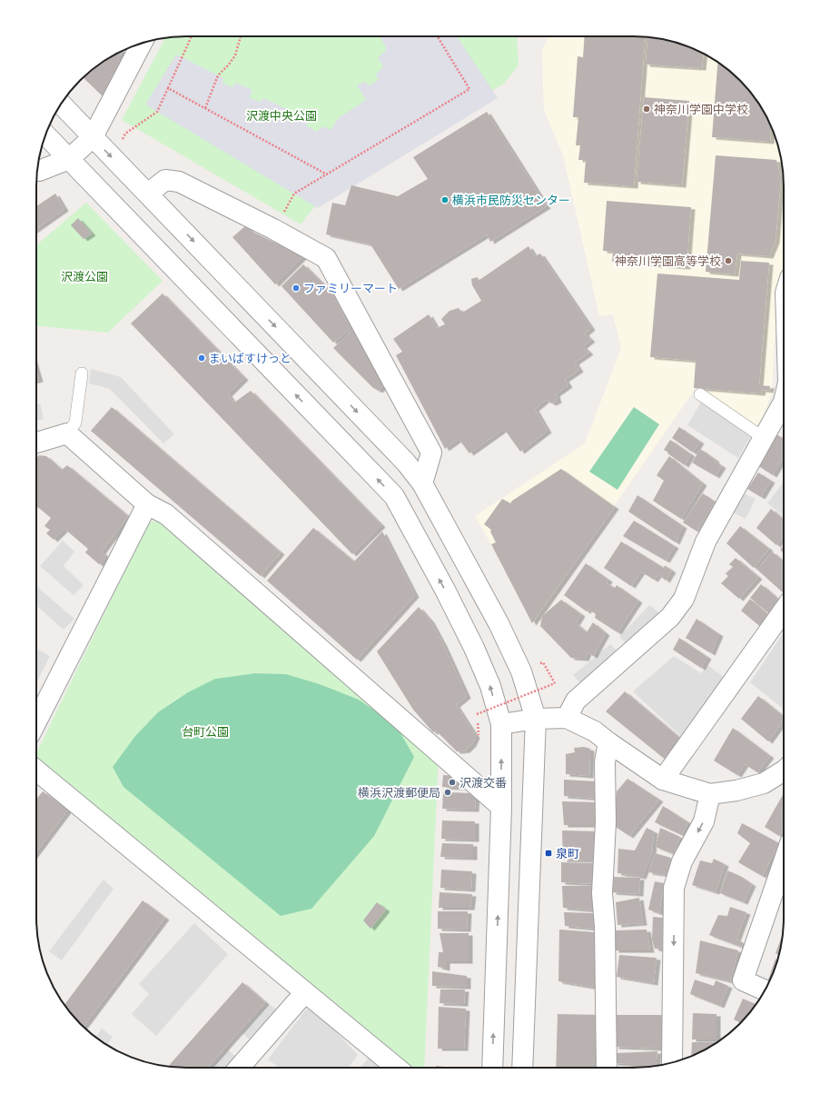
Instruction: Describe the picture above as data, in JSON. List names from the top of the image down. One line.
{"parks":["沢渡中央公園","沢渡公園","台町公園"],"places":{"other":["神奈川学園中学校","横浜市民防災センター","神奈川学園高等学校","ファミリーマート","まいばすけっと","沢渡交番","横浜沢渡郵便局"],"transit":["泉町"]}}
